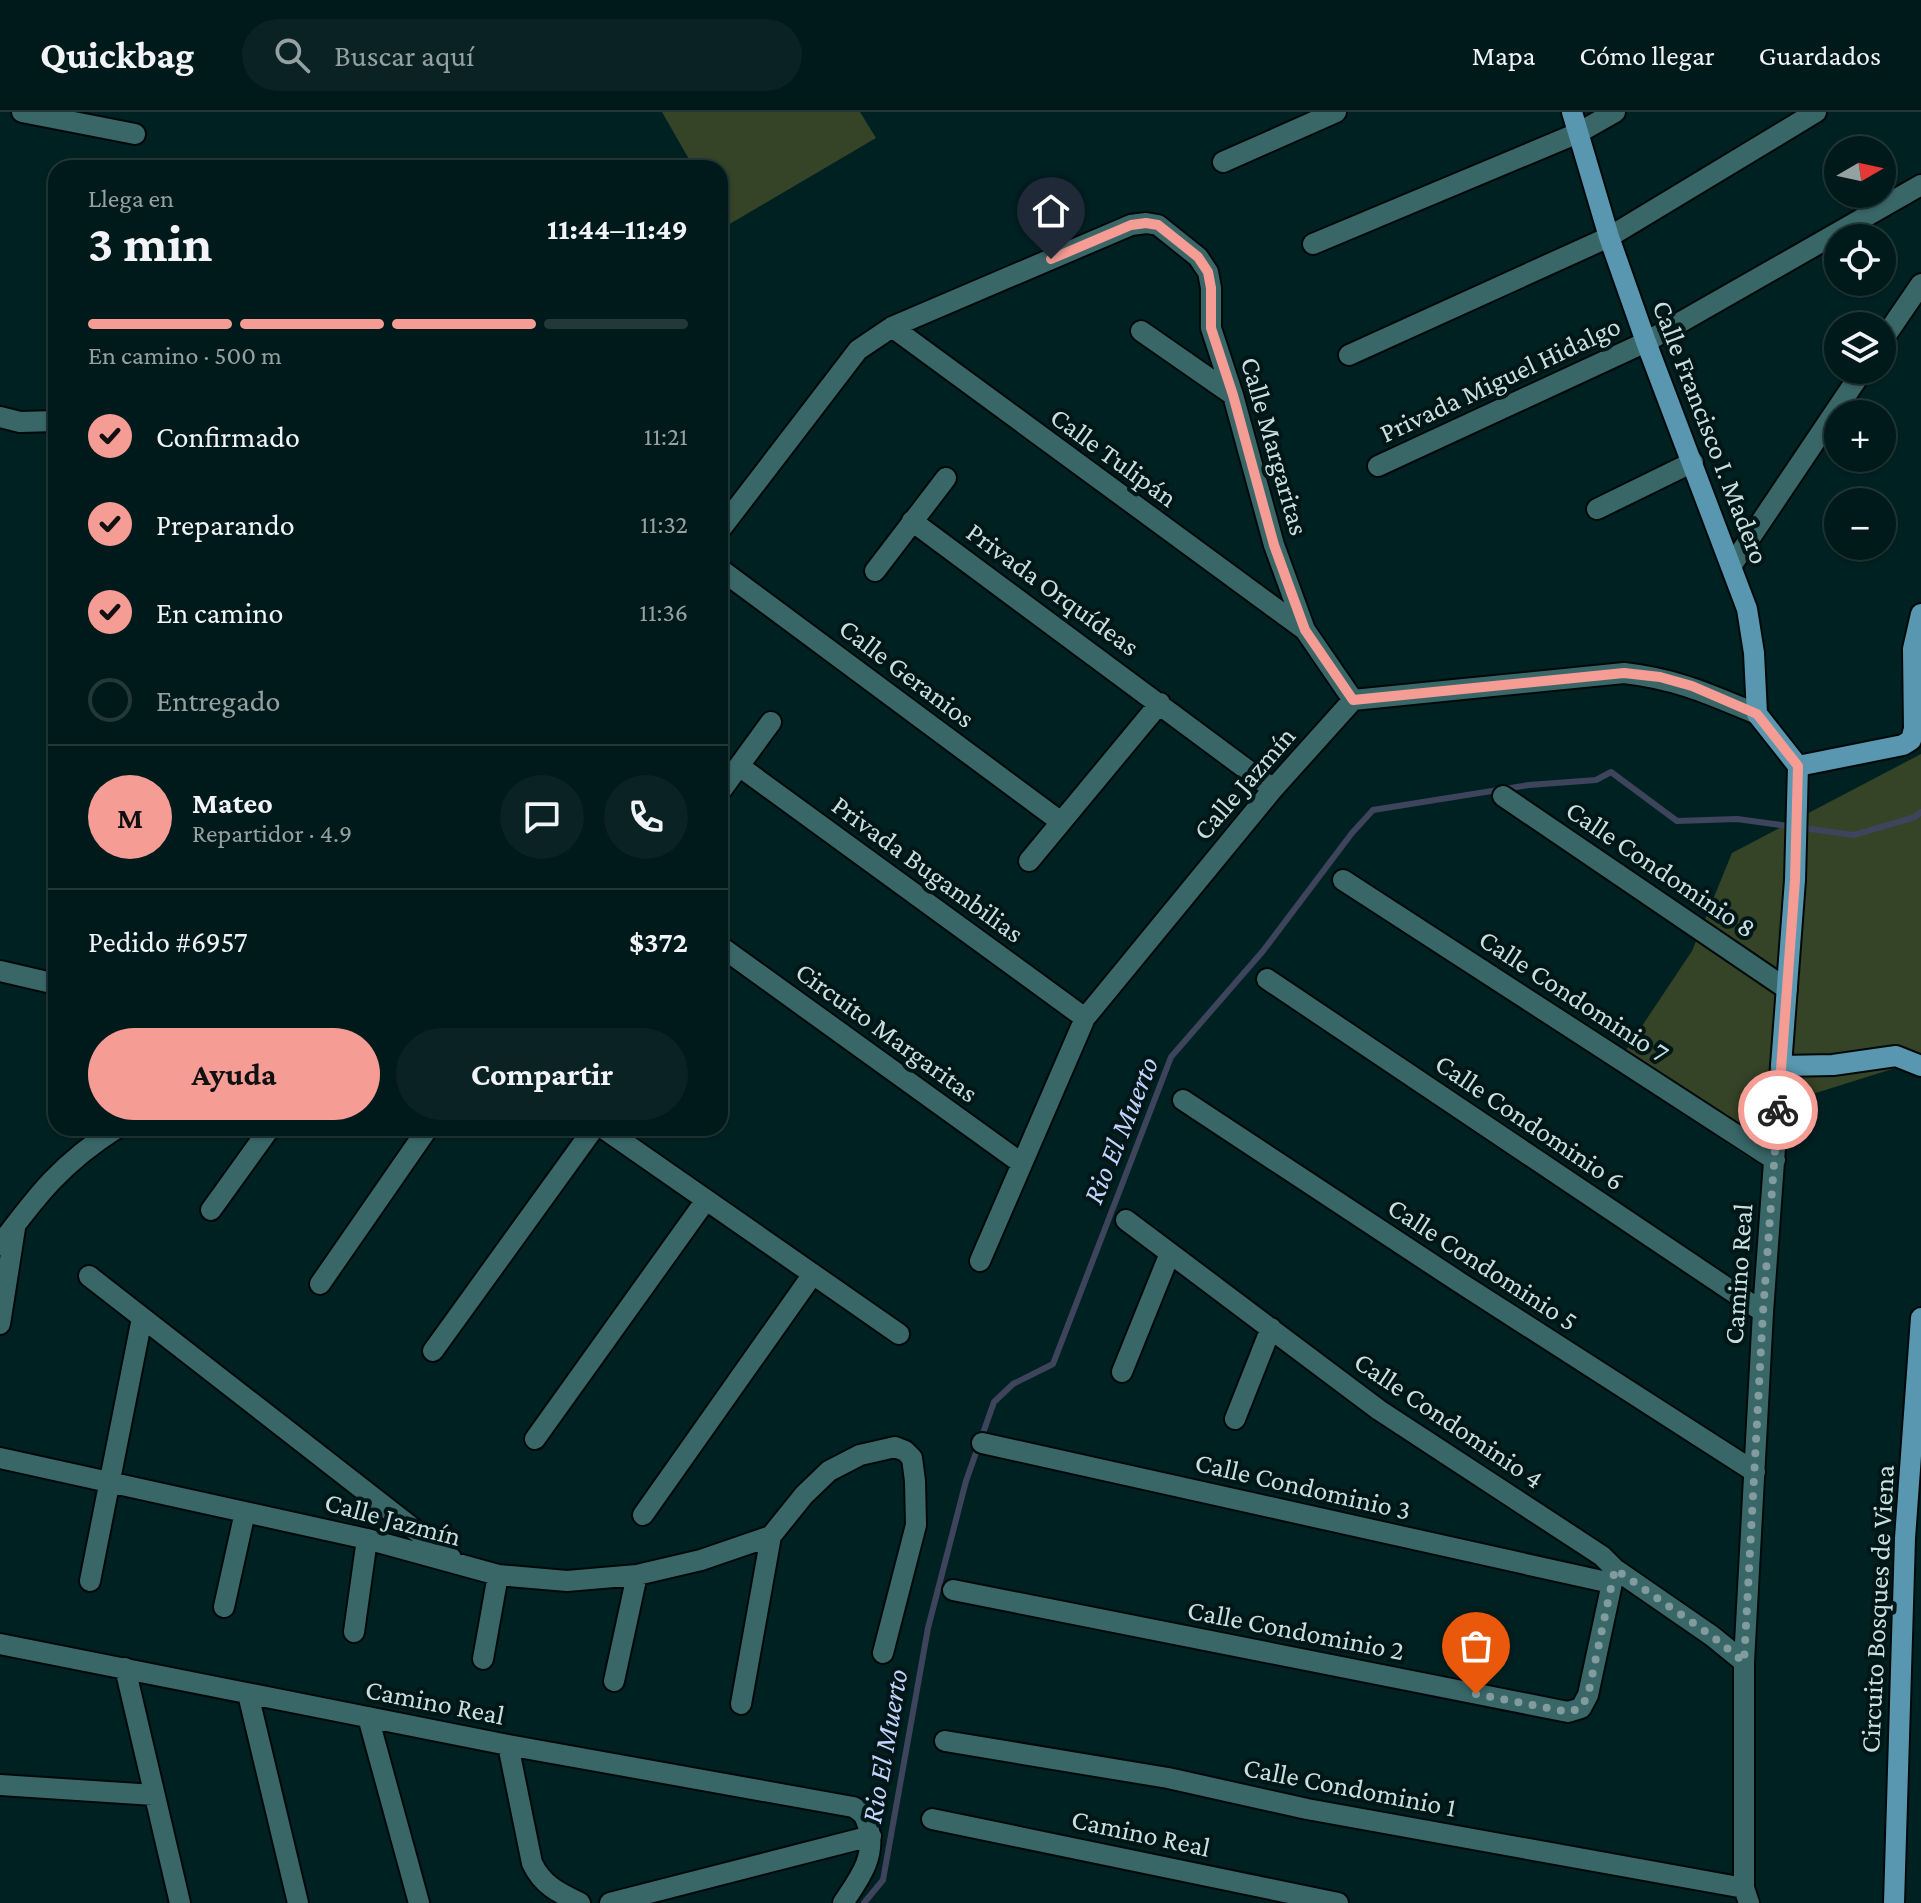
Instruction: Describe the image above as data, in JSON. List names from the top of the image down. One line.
{"streets":{"main road":["Calle Francisco I. Madero","Camino Real","Circuito Bosques de Viena"],"street":["Privada Miguel Hidalgo","Calle Margaritas","Calle Tulipán","Privada Orquídeas","Calle Geranios","Calle Jazmín","Privada Bugambilias","Calle Condominio 8","Calle Condominio 7","Circuito Margaritas","Calle Condominio 6","Calle Condominio 5","Calle Condominio 4","Calle Condominio 3","Calle Condominio 2","Calle Condominio 1"]},"crossings":[["Privada Miguel Hidalgo","Calle Francisco I. Madero"],["Calle Margaritas","Calle Tulipán"],["Calle Margaritas","Calle Jazmín"],["Privada Orquídeas","Calle Jazmín"],["Calle Jazmín","Privada Bugambilias"],["Calle Jazmín","Circuito Margaritas"],["Calle Condominio 8","Camino Real"],["Calle Condominio 7","Camino Real"],["Calle Condominio 6","Camino Real"],["Calle Condominio 5","Camino Real"],["Camino Real","Calle Condominio 4"],["Camino Real","Calle Condominio 1"],["Calle Condominio 4","Calle Condominio 3"],["Calle Condominio 4","Calle Condominio 2"],["Calle Condominio 3","Calle Condominio 2"]],"water":["Rio El Muerto"],"north":"right","page":{"header":"Quickbag","search":"Buscar aquí","nav":["Mapa","Cómo llegar","Guardados"],"map_buttons":["+","−"],"heading":["3 min","Llega en","11:44–11:49"],"panel":["Mateo","Repartidor · 4.9","Pedido #6957","$372"],"bar":"En camino · 500 m","list":[["Confirmado","11:21"],["Preparando","11:32"],["En camino","11:36"],"Entregado"],"round":"M","buttons":["Ayuda","Compartir"]}}
